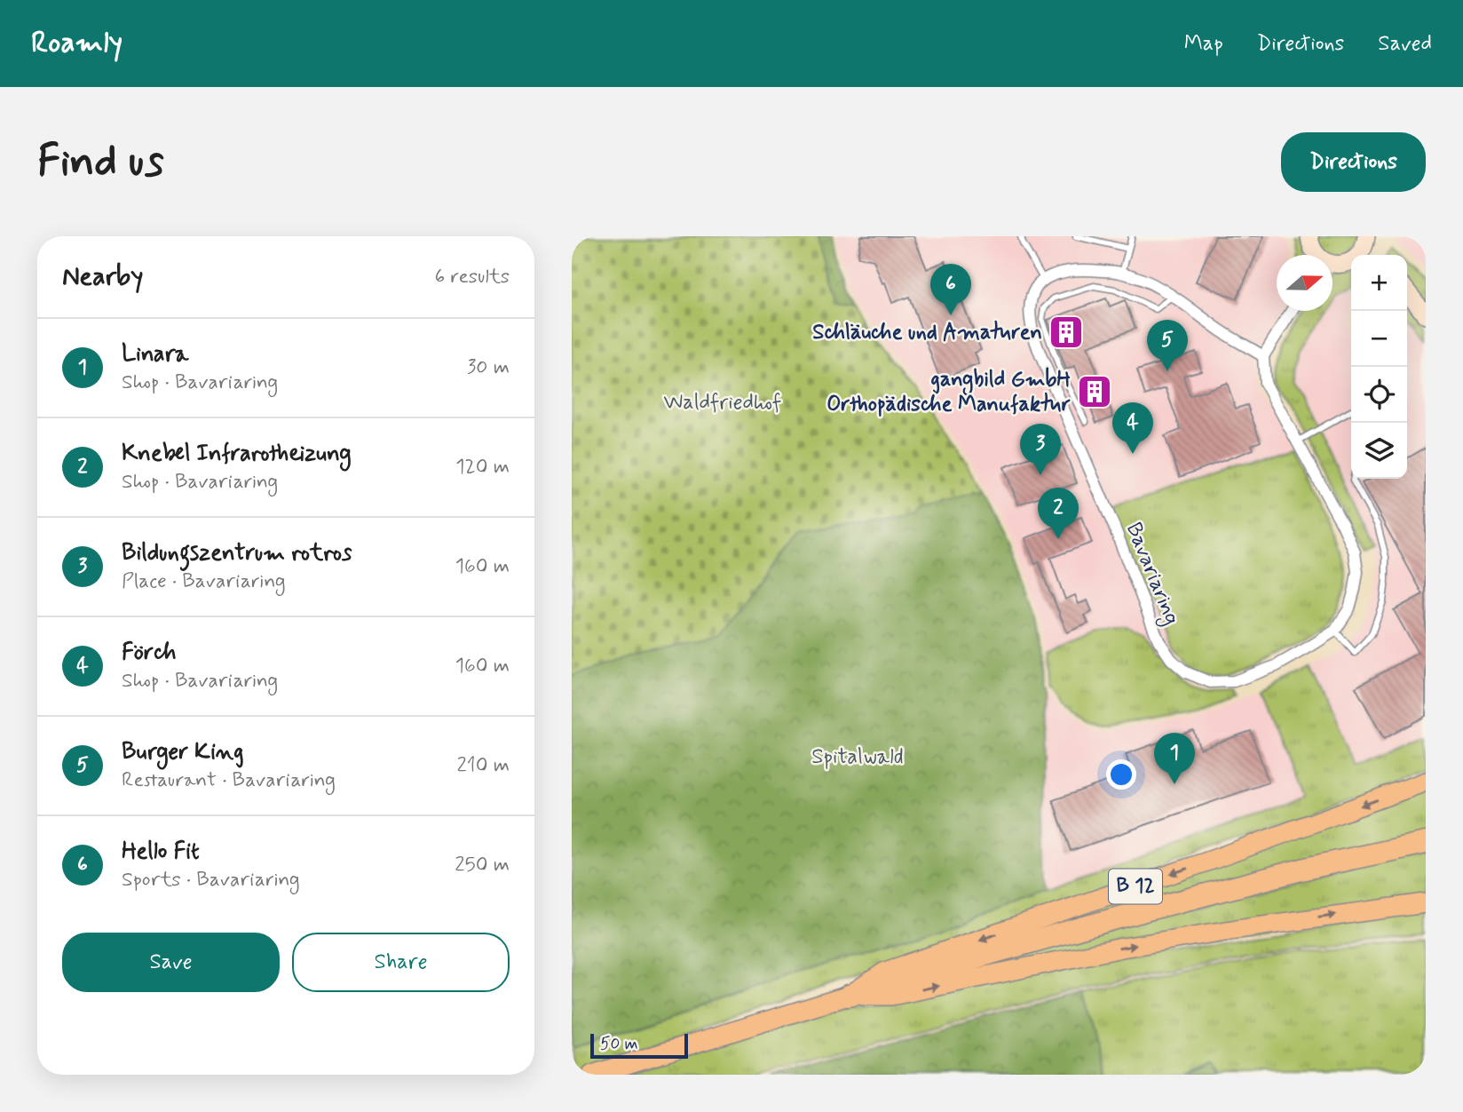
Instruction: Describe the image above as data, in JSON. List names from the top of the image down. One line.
{"streets":{"highway":["B 12"],"street":["Bavariaring"]},"parks":["Waldfriedhof","Spitalwald"],"places":{"building":["Schläuche und Amaturen","gangbild GmbH Orthopädische Manufaktur"]},"scale_bar":"50 m","north":"right","page":{"header":"Roamly","nav":["Map","Directions","Saved"],"buttons":["Directions",["Save","Share"]],"title":"Find us","heading":["Nearby","6 results"],"map_buttons":["+","−"],"pins":["6","5","4","3","2","1"],"list":[{"mark":"1","name":"Linara","note":"Shop · Bavariaring","value":"30 m"},{"mark":"2","name":"Knebel Infrarotheizung","note":"Shop · Bavariaring","value":"120 m"},{"mark":"3","name":"Bildungszentrum rotros","note":"Place · Bavariaring","value":"160 m"},{"mark":"4","name":"Förch","note":"Shop · Bavariaring","value":"160 m"},{"mark":"5","name":"Burger King","note":"Restaurant · Bavariaring","value":"210 m"},{"mark":"6","name":"Hello Fit","note":"Sports · Bavariaring","value":"250 m"}],"scale":"50 m"}}
